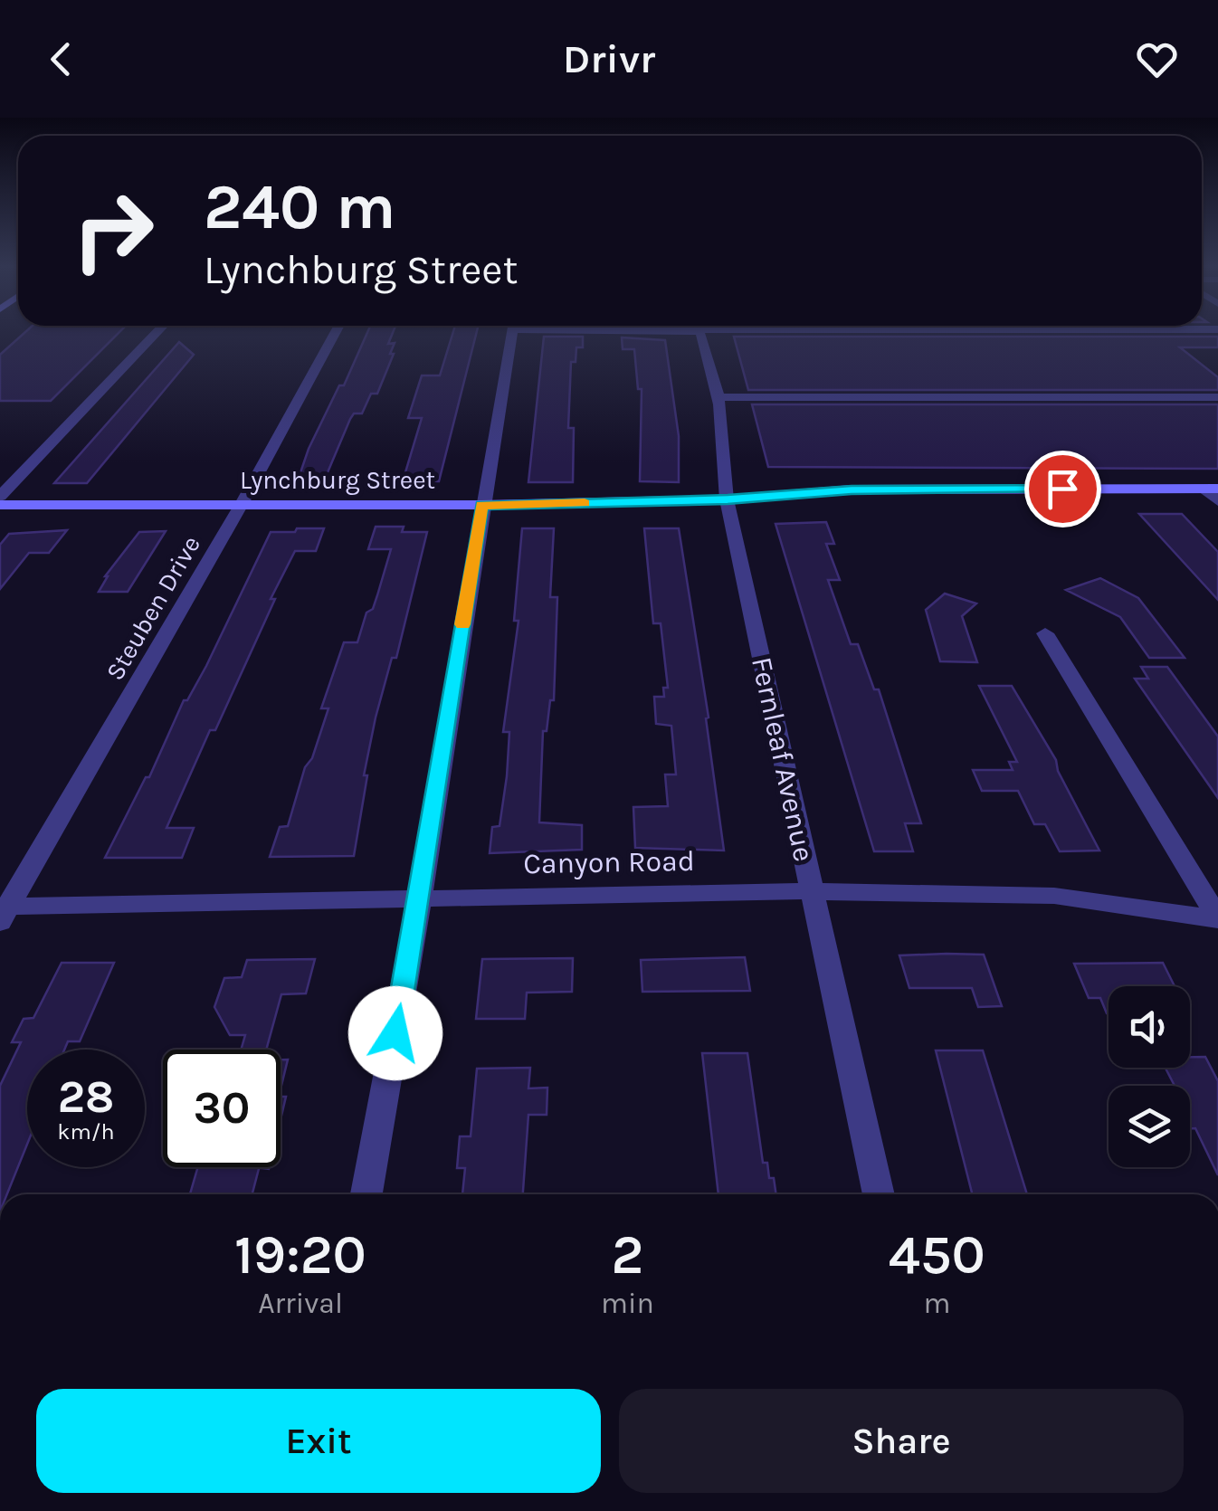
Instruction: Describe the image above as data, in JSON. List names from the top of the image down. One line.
{"streets":{"street":["Lynchburg Street","Steuben Drive","Fernleaf Avenue","Canyon Road"]},"crossings":[["Lynchburg Street","Steuben Drive"],["Lynchburg Street","Fernleaf Avenue"],["Steuben Drive","Canyon Road"],["Fernleaf Avenue","Canyon Road"]],"page":{"header":"Drivr","turn":["240 m","Lynchburg Street"],"speed":"28 km/h","limit":"30","eta":["19:20","Arrival","2","min","450","m"],"buttons":["Exit","Share"]}}
